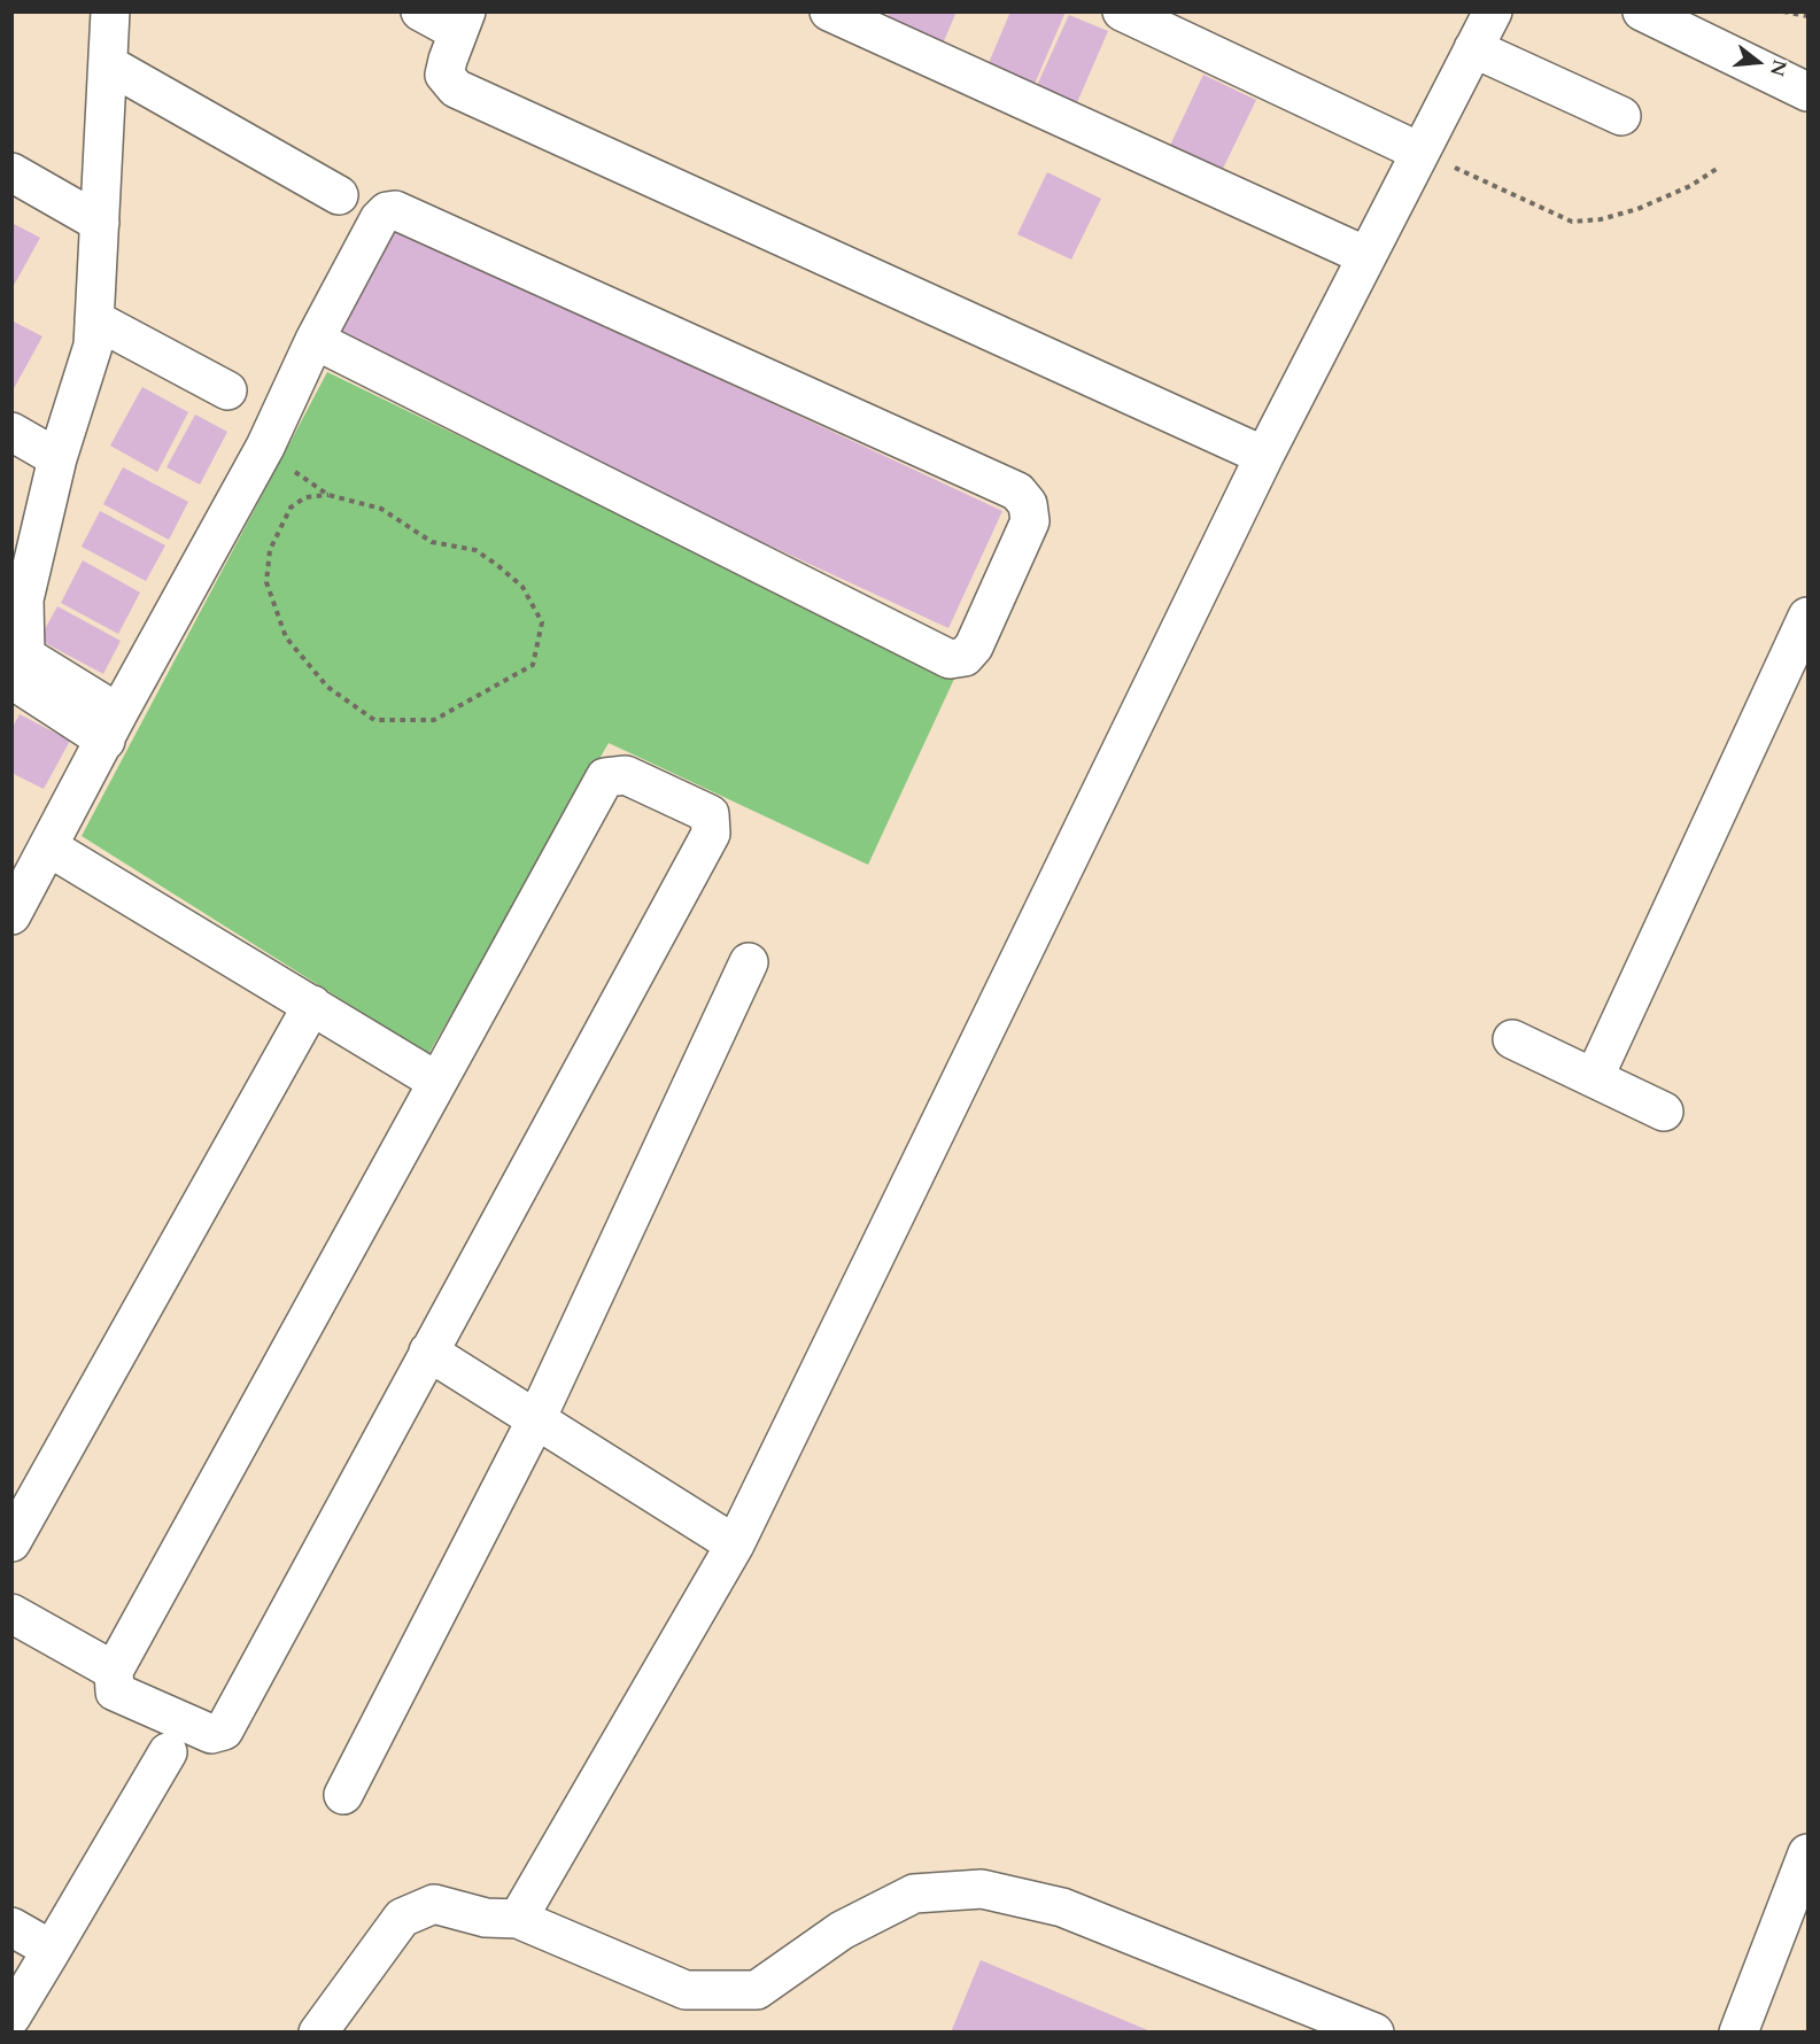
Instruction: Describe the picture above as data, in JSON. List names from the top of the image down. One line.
{"north":"right"}
